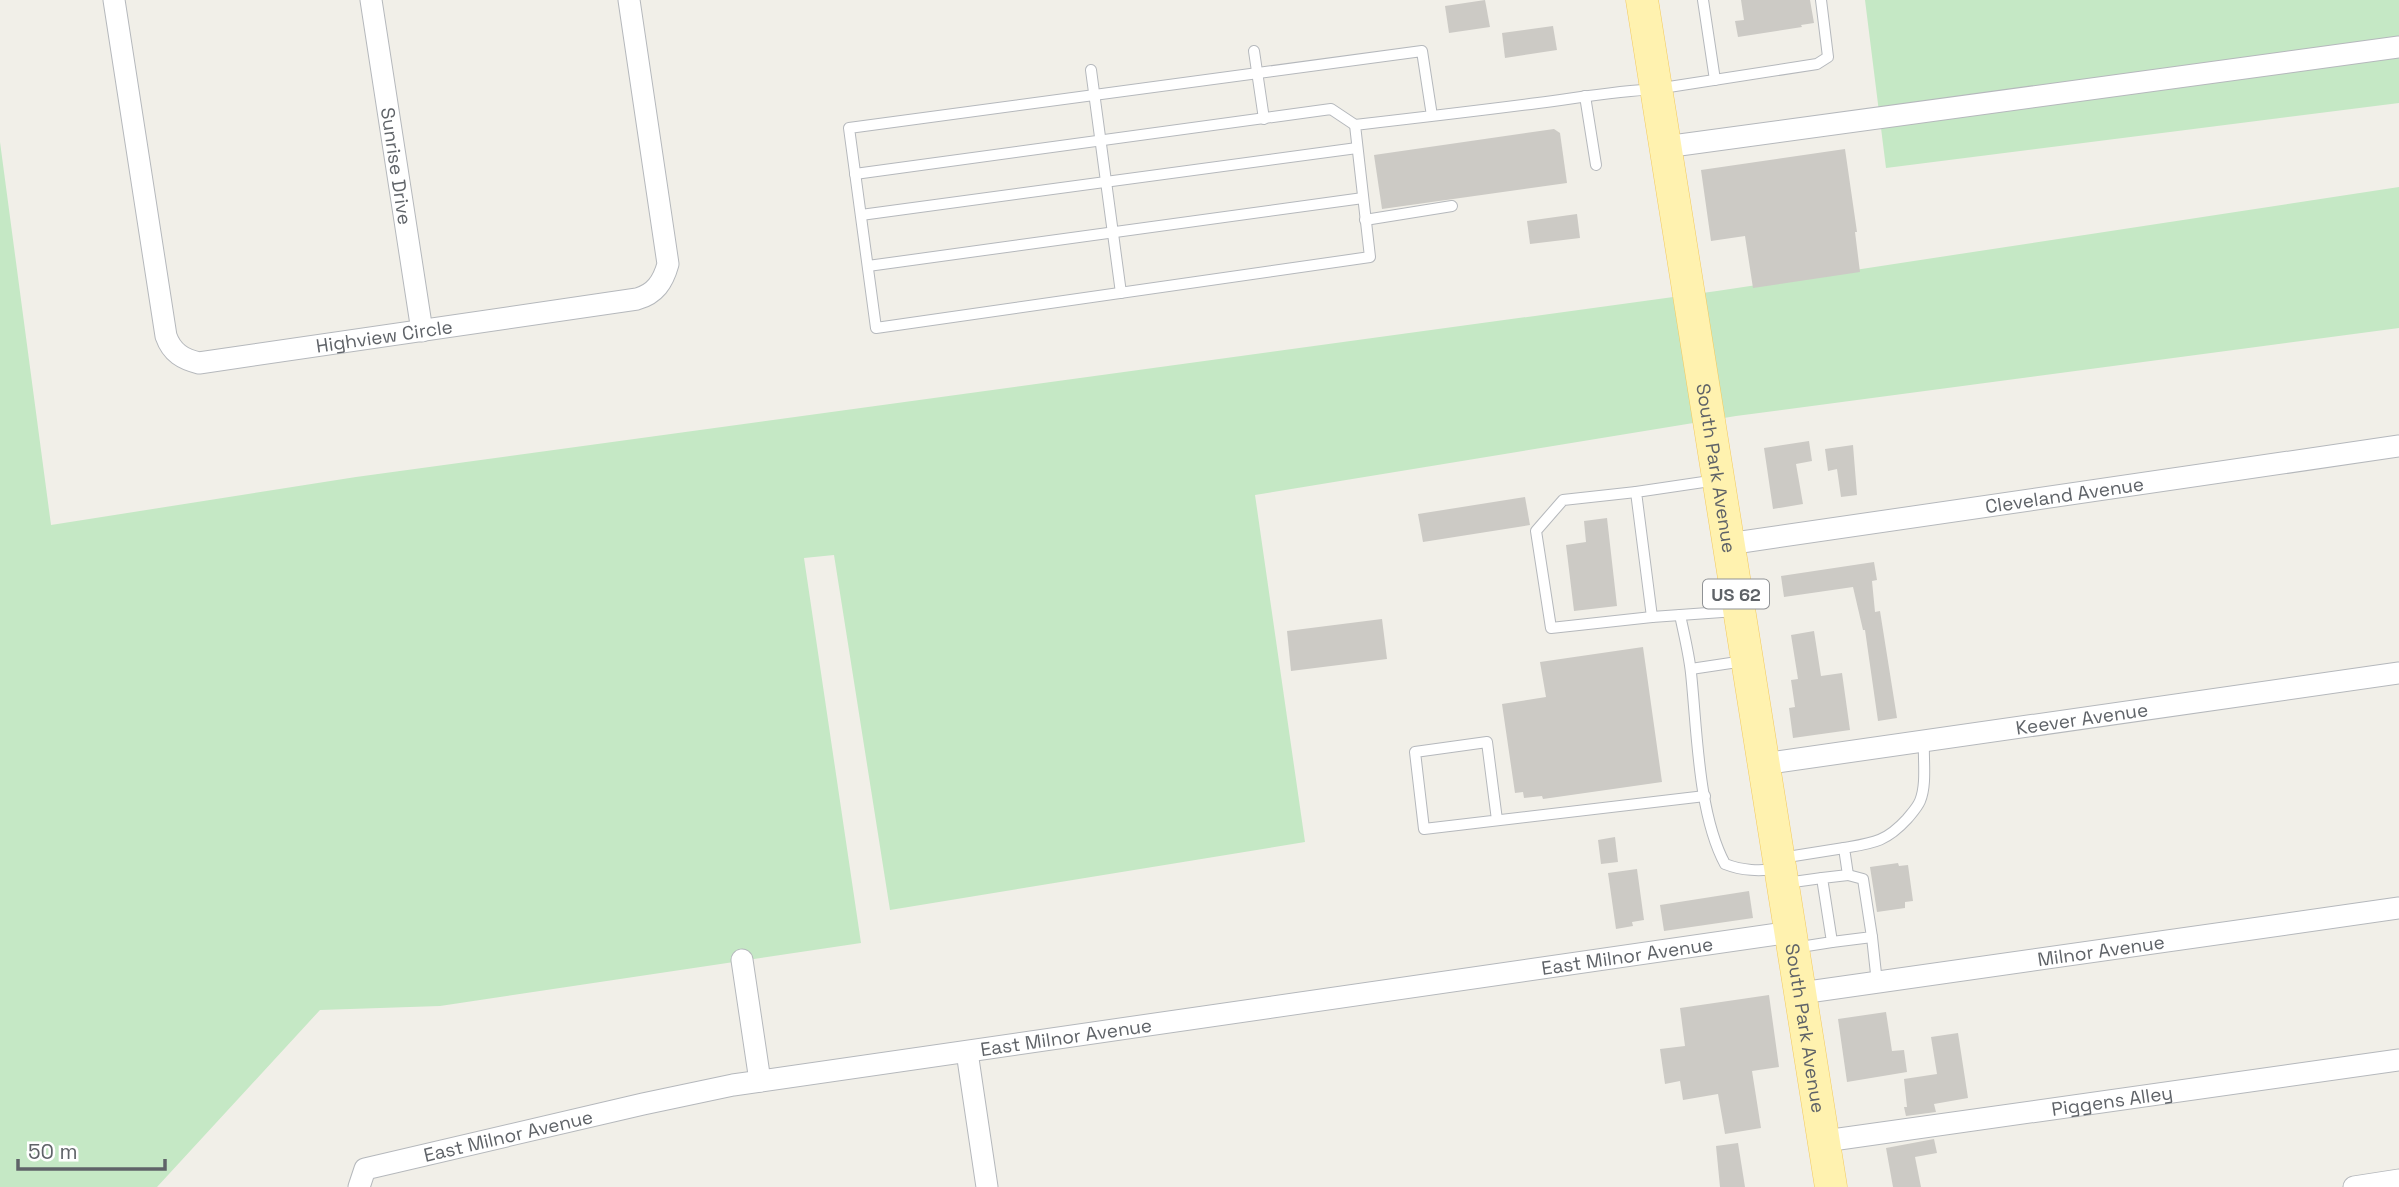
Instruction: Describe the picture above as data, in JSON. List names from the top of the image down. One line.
{"streets":{"main road":["South Park Avenue","US 62"],"street":["Sunrise Drive","Highview Circle","Cleveland Avenue","Keever Avenue","Milnor Avenue","East Milnor Avenue","Piggens Alley"]},"crossings":[["Sunrise Drive","Highview Circle"],["South Park Avenue","Cleveland Avenue"],["South Park Avenue","Keever Avenue"],["South Park Avenue","Milnor Avenue"],["South Park Avenue","East Milnor Avenue"],["South Park Avenue","Piggens Alley"]],"scale_bar":"50 m"}
